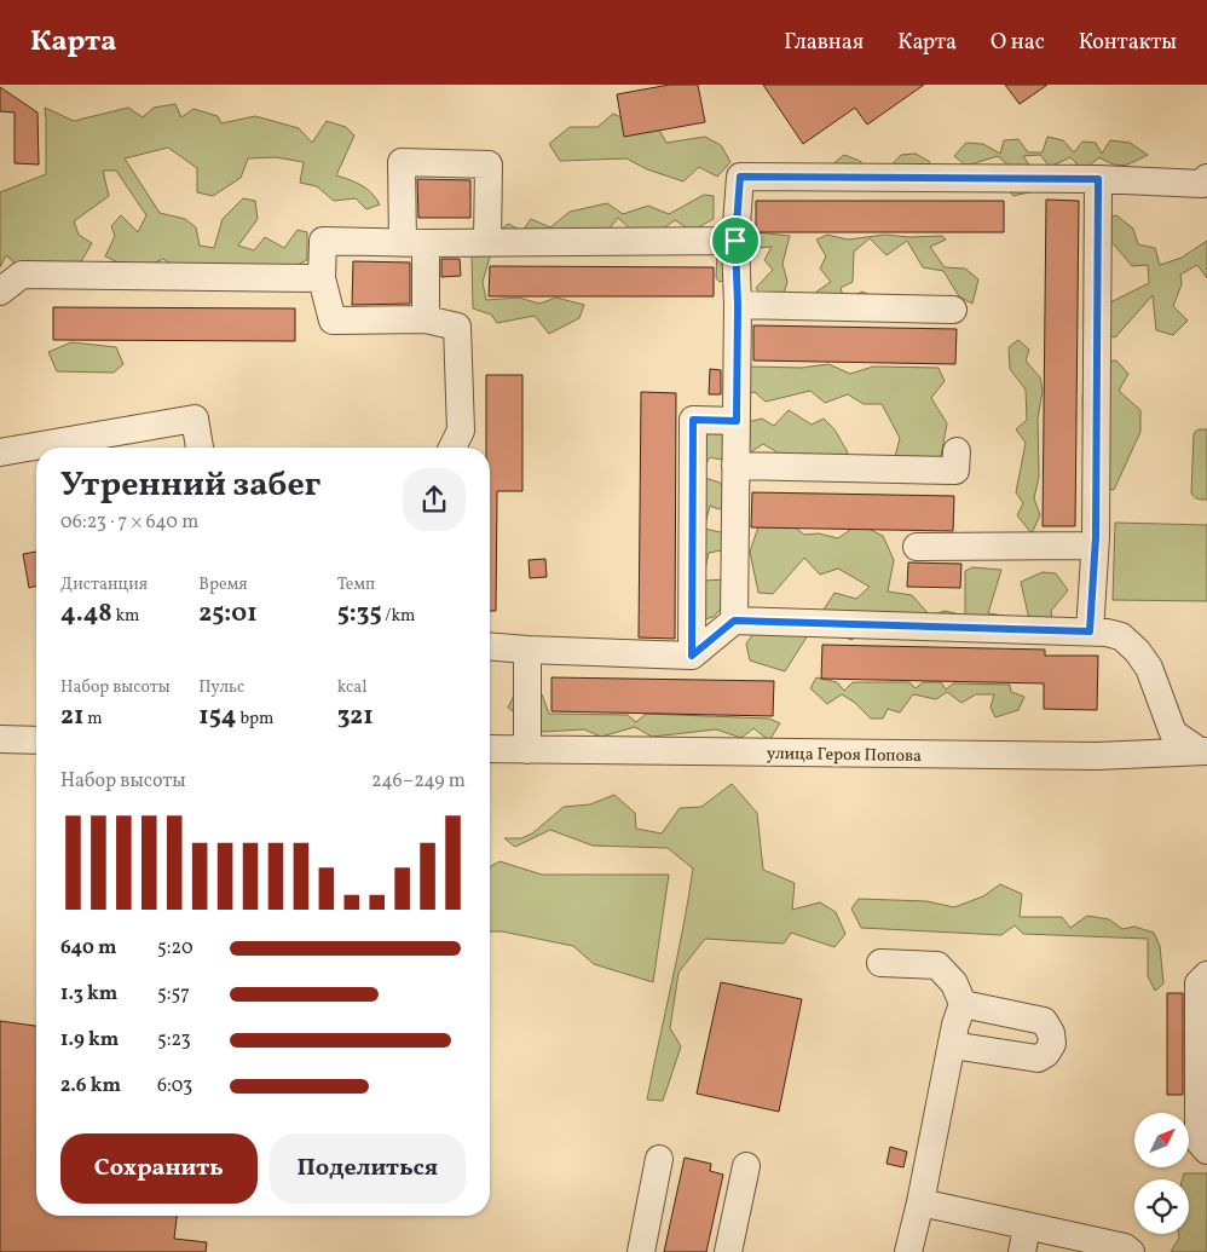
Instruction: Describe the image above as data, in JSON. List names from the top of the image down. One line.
{"streets":{"street":["улица Героя Попова"]},"north":"top right","page":{"header":"Карта","nav":["Главная","Карта","О нас","Контакты"],"heading":["Утренний забег","06:23 · 7 × 640 m"],"stats":[["Дистанция","4.48 km"],["Время","25:01"],["Темп","5:35 /km"],["Набор высоты","21 m"],["Пульс","154 bpm"],["kcal","321"]],"chart":["Набор высоты","246–249 m"],"list":[{"name":"640 m","note":"5:20"},{"name":"1.3 km","note":"5:57"},{"name":"1.9 km","note":"5:23"},{"name":"2.6 km","note":"6:03"}],"buttons":["Сохранить","Поделиться"]}}
